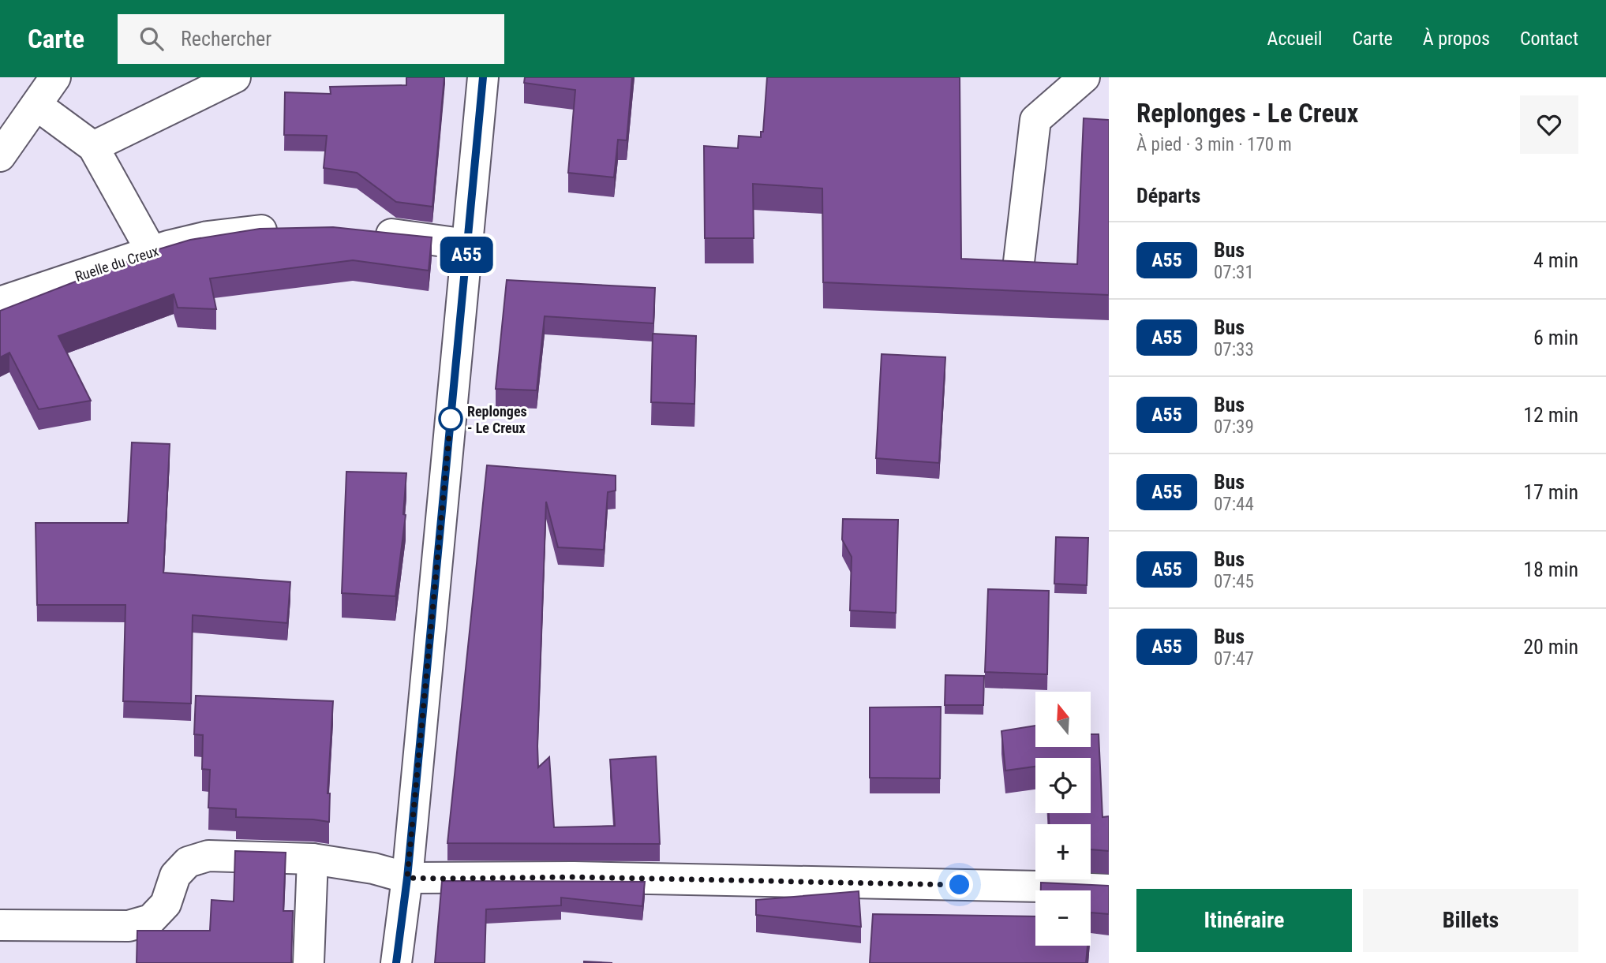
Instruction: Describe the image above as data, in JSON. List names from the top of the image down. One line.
{"streets":{"street":["Ruelle du Creux"]},"places":["Replonges - Le Creux"],"lines":["bus line A55"],"north":"top","page":{"header":"Carte","search":"Rechercher","nav":["Accueil","Carte","À propos","Contact"],"on_map":"A55","heading":[["Replonges - Le Creux","À pied · 3 min · 170 m"],"Départs"],"list":[{"mark":"A55","name":"Bus","note":"07:31","value":"4 min"},{"mark":"A55","name":"Bus","note":"07:33","value":"6 min"},{"mark":"A55","name":"Bus","note":"07:39","value":"12 min"},{"mark":"A55","name":"Bus","note":"07:44","value":"17 min"},{"mark":"A55","name":"Bus","note":"07:45","value":"18 min"},{"mark":"A55","name":"Bus","note":"07:47","value":"20 min"}],"map_buttons":["+","−"],"buttons":["Itinéraire","Billets"]}}
